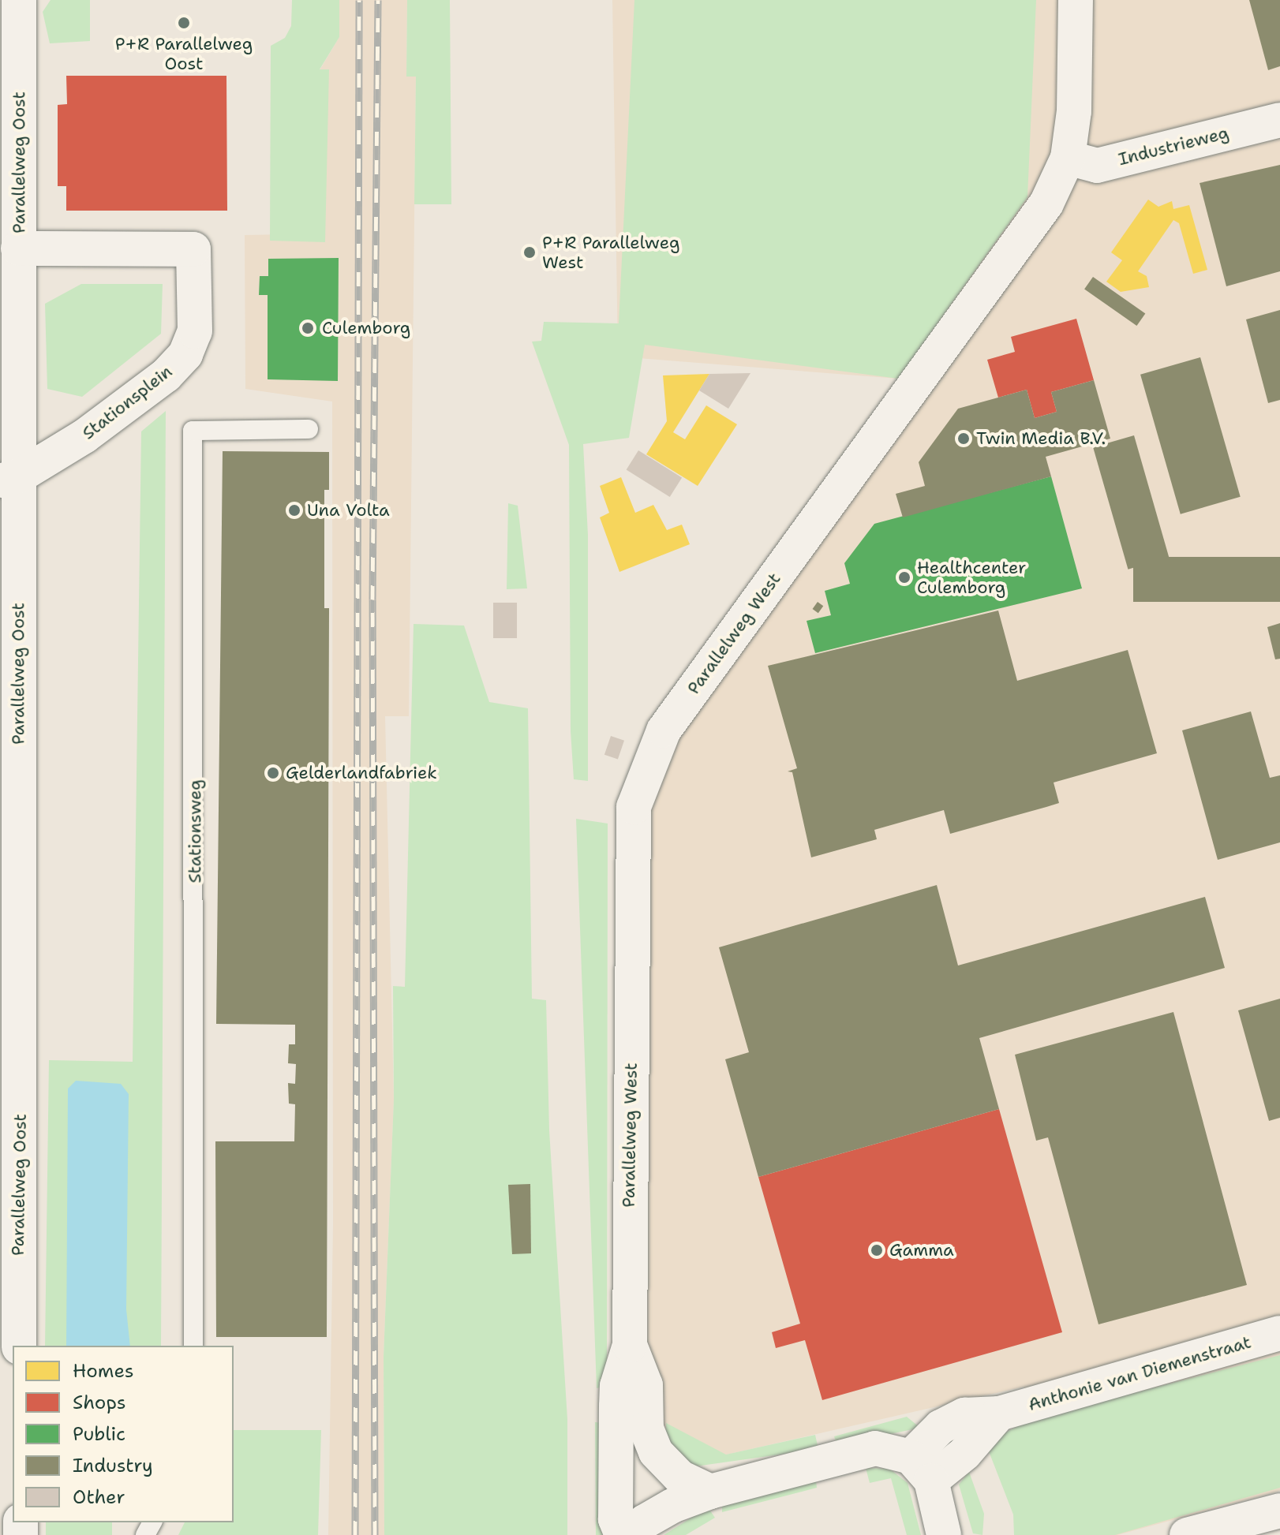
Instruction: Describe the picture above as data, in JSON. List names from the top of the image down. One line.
{"streets":{"street":["Industrieweg","Parallelweg Oost","Stationsplein","Parallelweg West","Anthonie van Diemenstraat"],"lane":["Stationsweg"]},"crossings":[["Industrieweg","Parallelweg West"],["Parallelweg Oost","Stationsplein"]],"places":["P+R Parallelweg Oost","P+R Parallelweg West","Culemborg","Twin Media B.V.","Una Volta","Healthcenter Culemborg","Gelderlandfabriek","Gamma"],"legend":["Homes","Shops","Public","Industry","Other"]}
